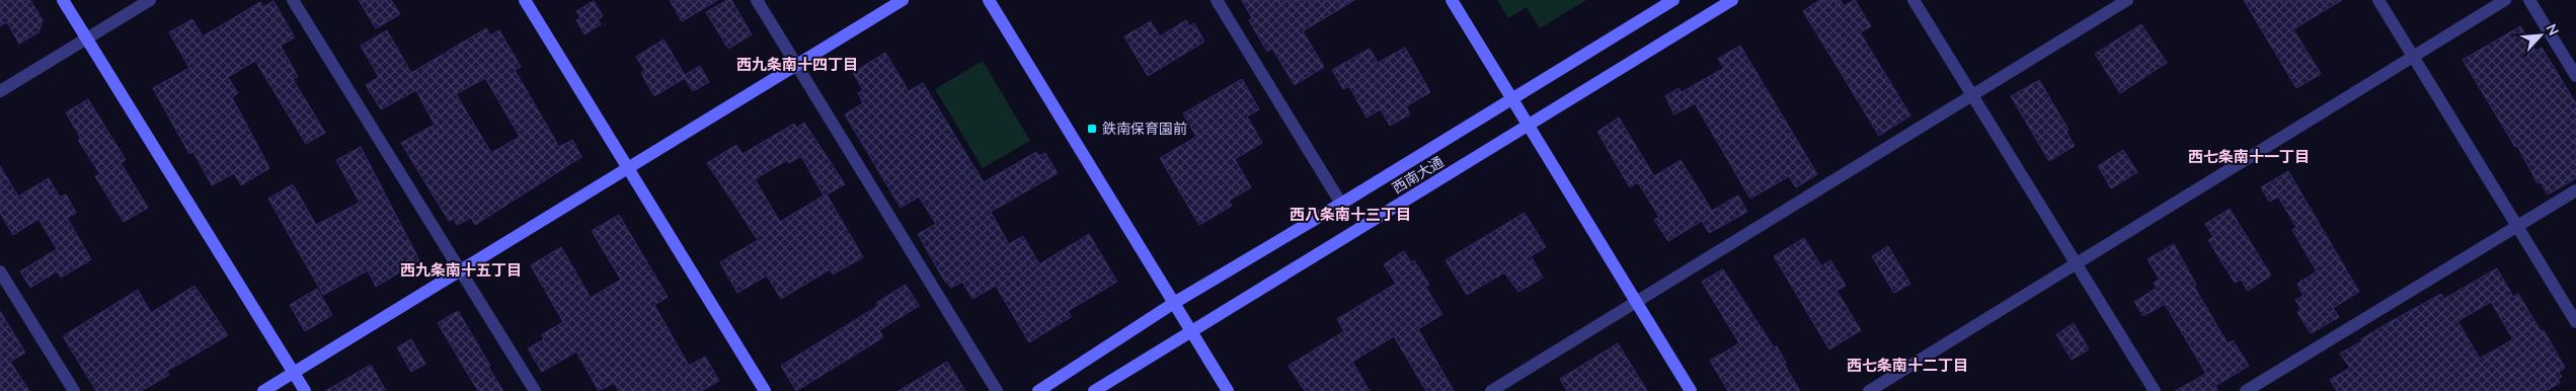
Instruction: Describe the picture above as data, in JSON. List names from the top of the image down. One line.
{"streets":{"street":["西南大通"]},"districts":["西九条南十四丁目","西七条南十一丁目","西八条南十三丁目","西九条南十五丁目","西七条南十二丁目"],"places":{"transit":["鉄南保育園前"]},"north":"top right"}
